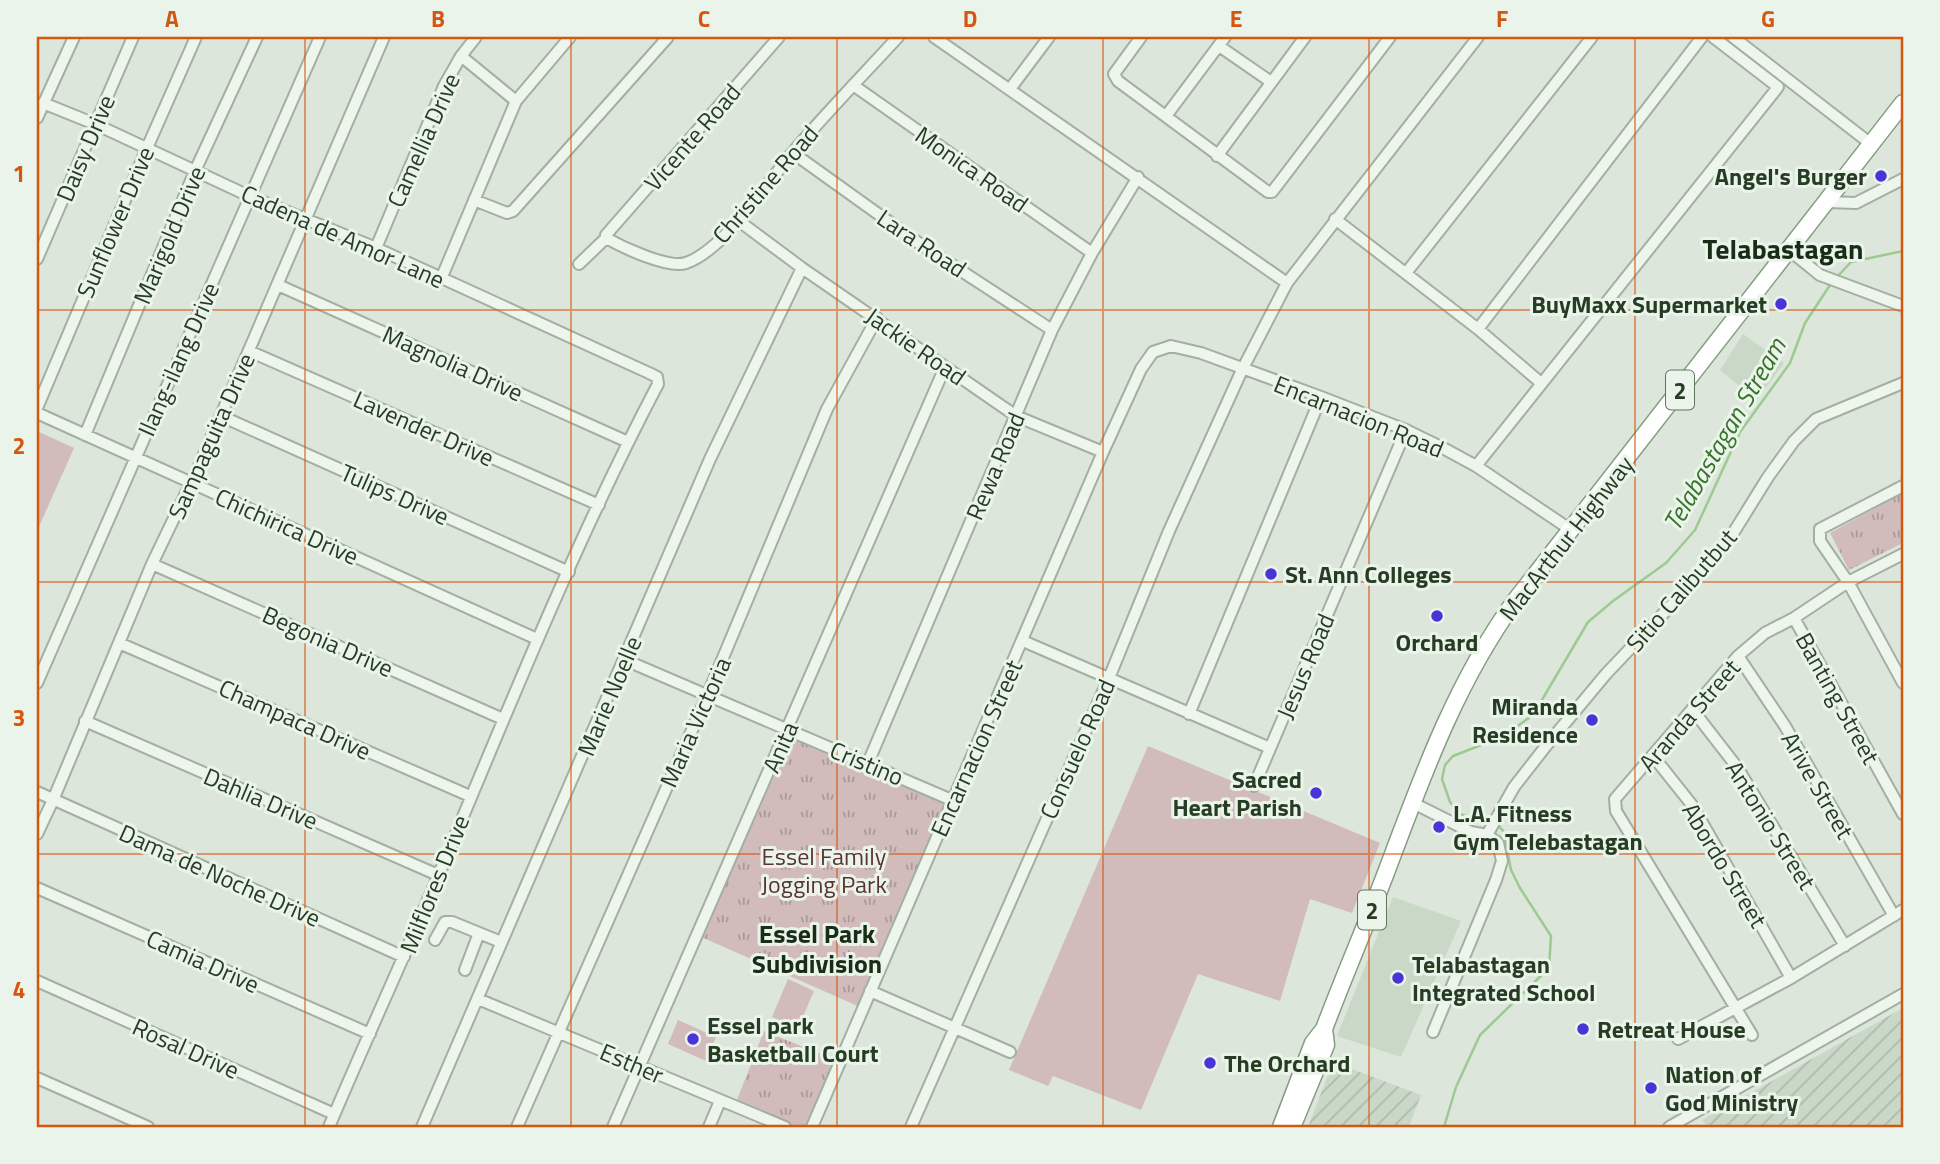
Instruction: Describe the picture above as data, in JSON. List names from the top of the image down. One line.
{"streets":{"highway":["2","MacArthur Highway"],"street":["Vicente Road","Camellia Drive","Daisy Drive","Monica Road","Christine Road","Sunflower Drive","Marigold Drive","Cadena de Amor Lane","Lara Road","Jackie Road","Ilang-ilang Drive","Magnolia Drive","Encarnacion Road","Lavender Drive","Sampaguita Drive","Rewa Road","Tulips Drive","Chichirica Drive","Sitio Calibutbut","Begonia Drive","Jesus Road","Marie Noelle","Banting Street","Aranda Street","Champaca Drive","Maria Victoria","Anita","Encarnacion Street","Consuelo Road","Cristino","Arive Street","Dahlia Drive","Antonio Street","Abordo Street","Dama de Noche Drive","Milflores Drive","Camia Drive","Rosal Drive","Esther"]},"crossings":[["Vicente Road","Christine Road"],["Camellia Drive","Cadena de Amor Lane"],["Daisy Drive","Cadena de Amor Lane"],["Monica Road","Christine Road"],["Monica Road","Rewa Road"],["Christine Road","Lara Road"],["Christine Road","Jackie Road"],["Sunflower Drive","Cadena de Amor Lane"],["Sunflower Drive","Chichirica Drive"],["Marigold Drive","Cadena de Amor Lane"],["Marigold Drive","Chichirica Drive"],["Cadena de Amor Lane","Ilang-ilang Drive"],["Cadena de Amor Lane","Sampaguita Drive"],["Cadena de Amor Lane","Milflores Drive"],["Lara Road","Rewa Road"],["Jackie Road","Rewa Road"],["Jackie Road","Marie Noelle"],["Jackie Road","Maria Victoria"],["Jackie Road","Anita"],["Jackie Road","Encarnacion Street"],["Ilang-ilang Drive","Chichirica Drive"],["Magnolia Drive","Sampaguita Drive"],["Magnolia Drive","Milflores Drive"],["Encarnacion Road","MacArthur Highway"],["Encarnacion Road","Jesus Road"],["Encarnacion Road","Encarnacion Street"],["Encarnacion Road","Consuelo Road"],["Lavender Drive","Sampaguita Drive"],["Lavender Drive","Milflores Drive"],["Sampaguita Drive","Tulips Drive"],["Sampaguita Drive","Chichirica Drive"],["Sampaguita Drive","Begonia Drive"],["Sampaguita Drive","Champaca Drive"],["Sampaguita Drive","Dahlia Drive"],["Sampaguita Drive","Dama de Noche Drive"],["Rewa Road","Cristino"],["Tulips Drive","Milflores Drive"],["Chichirica Drive","Milflores Drive"],["Begonia Drive","Milflores Drive"],["Marie Noelle","Cristino"],["Marie Noelle","Esther"],["Banting Street","Aranda Street"],["Aranda Street","Arive Street"],["Aranda Street","Antonio Street"],["Aranda Street","Abordo Street"],["Champaca Drive","Milflores Drive"],["Maria Victoria","Cristino"],["Maria Victoria","Esther"],["Anita","Cristino"],["Anita","Esther"],["Encarnacion Street","Cristino"],["Dahlia Drive","Milflores Drive"],["Dama de Noche Drive","Milflores Drive"],["Milflores Drive","Camia Drive"],["Milflores Drive","Rosal Drive"]],"districts":["Telabastagan","Essel Park Subdivision"],"water":["Telabastagan Stream"],"parks":["Essel Family Jogging Park"],"places":["Angel's Burger","BuyMaxx Supermarket","St. Ann Colleges","Orchard","Miranda Residence","Sacred Heart Parish","L.A. Fitness Gym Telebastagan","Telabastagan Integrated School","Retreat House","Essel park Basketball Court","The Orchard","Nation of God Ministry"],"grid":{"columns":["A","B","C","D","E","F","G"],"rows":["1","2","3","4"]}}
